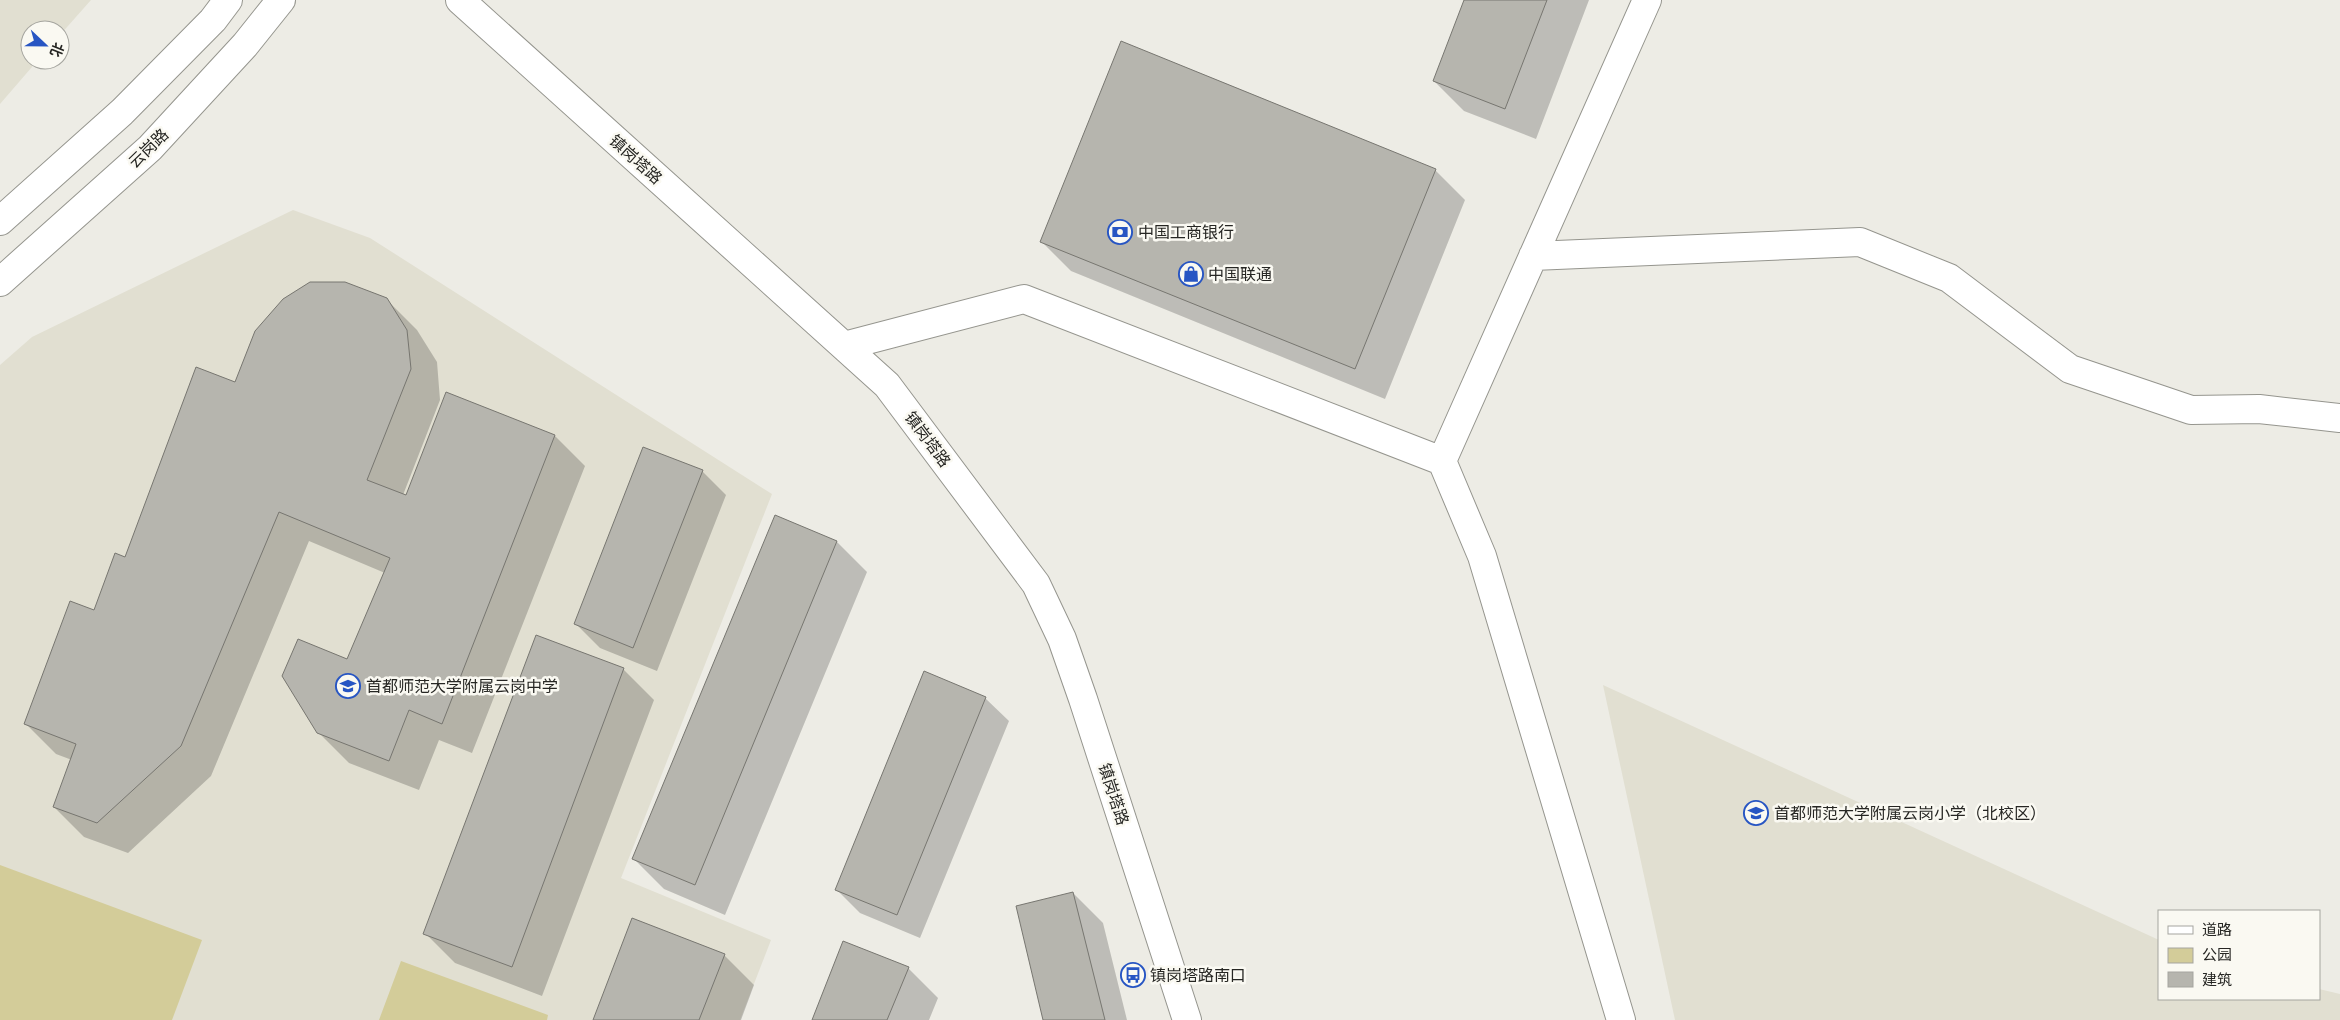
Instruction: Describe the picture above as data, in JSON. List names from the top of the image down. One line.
{"streets":{"street":["云岗路","镇岗塔路"]},"places":{"bank":["中国工商银行"],"shop":["中国联通"],"school or university":["首都师范大学附属云岗中学","首都师范大学附属云岗小学（北校区）"],"bus stop":["镇岗塔路南口"]},"legend":["道路","公园","建筑"],"north":"right"}
